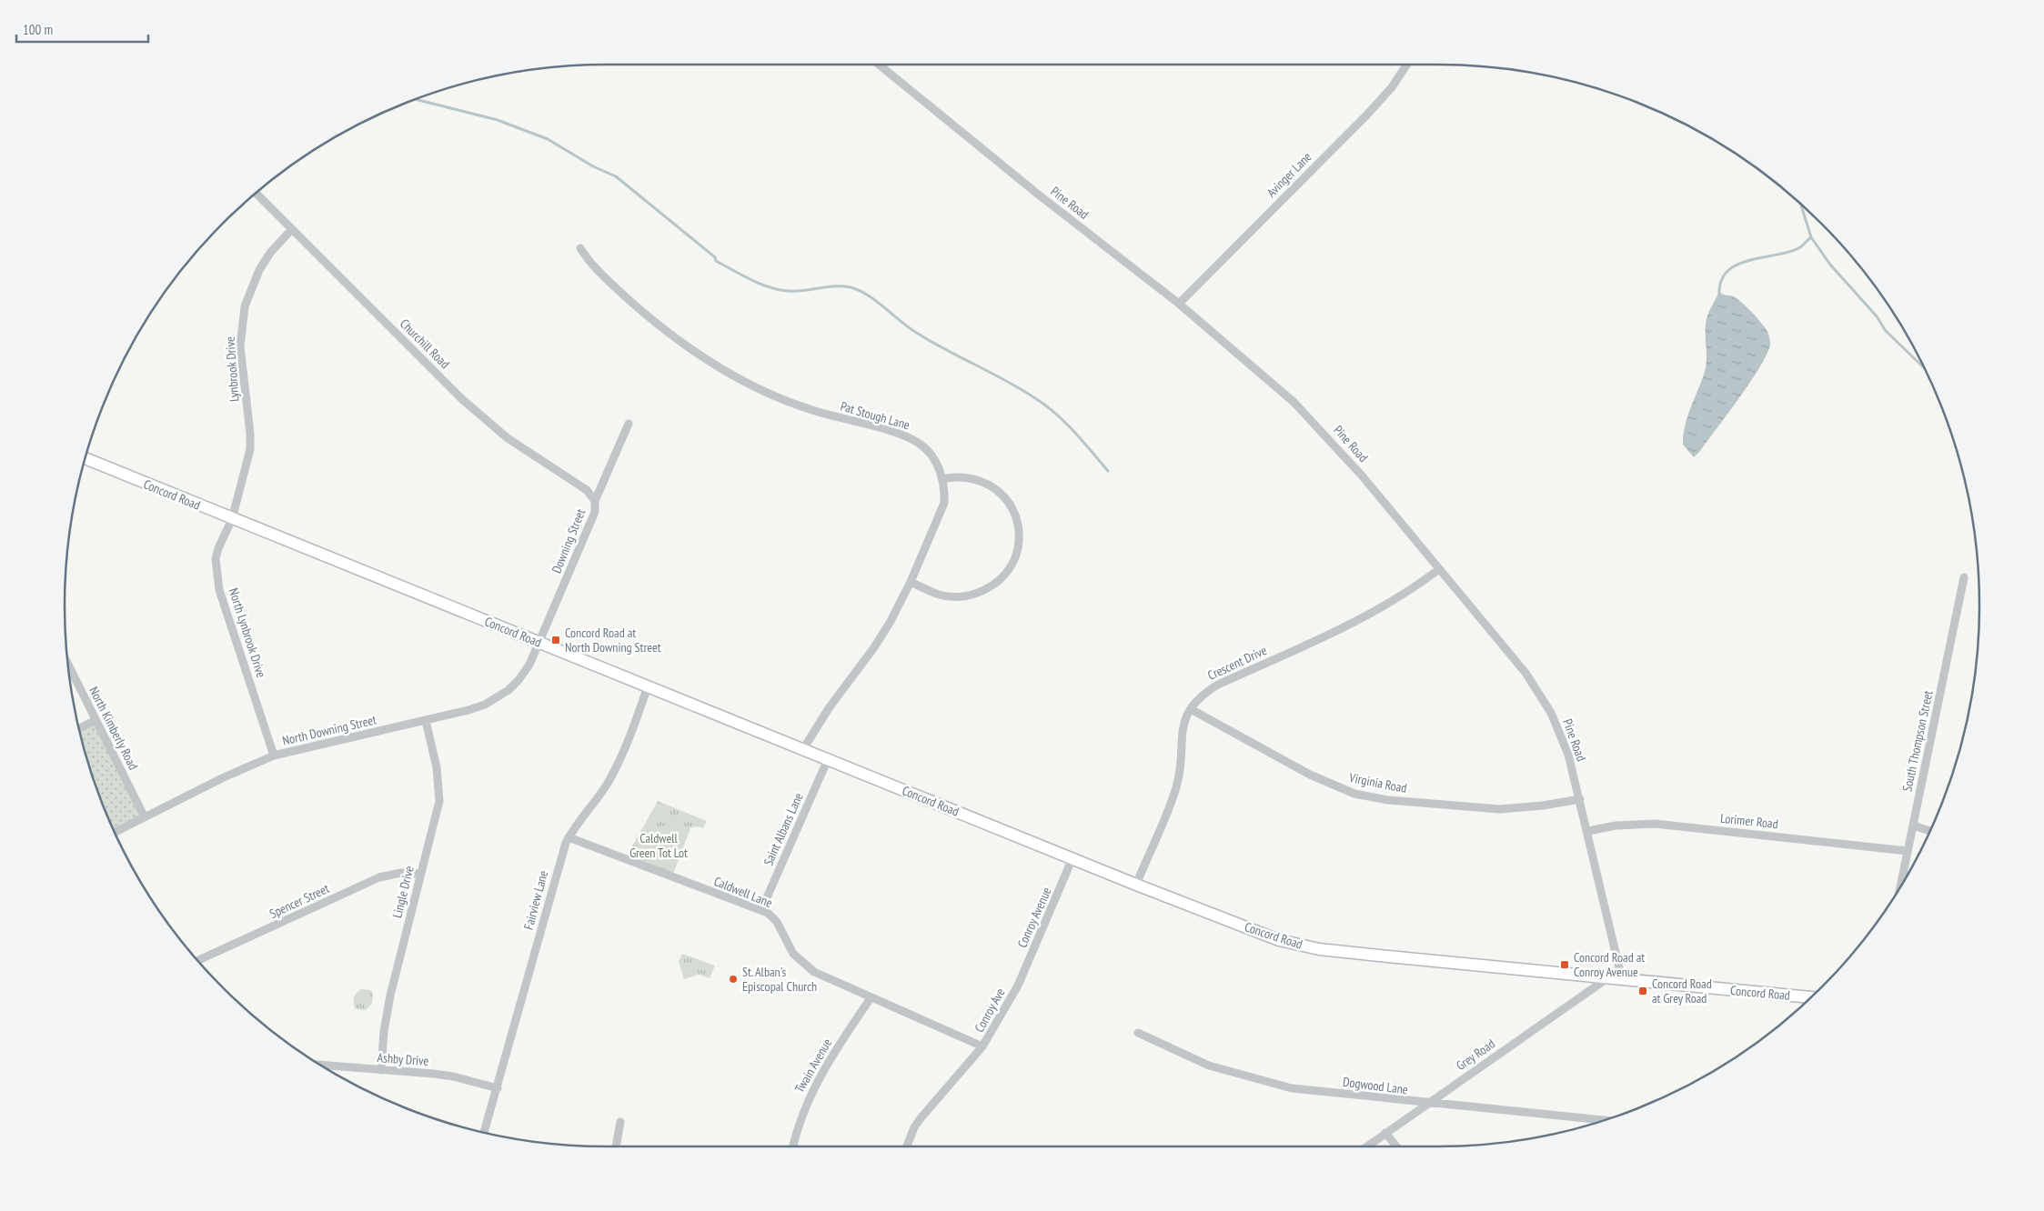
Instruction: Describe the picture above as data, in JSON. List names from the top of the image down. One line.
{"streets":{"main road":["Concord Road"],"street":["Avinger Lane","Pine Road","Churchill Road","Lynbrook Drive","Pat Stough Lane","Downing Street","North Lynbrook Drive","Crescent Drive","North Kimberly Road","North Downing Street","South Thompson Street","Virginia Road","Lorimer Road","Saint Albans Lane","Lingle Drive","Caldwell Lane","Fairview Lane","Spencer Street","Conroy Avenue","Conroy Ave","Grey Road","Ashby Drive","Twain Avenue","Dogwood Lane"]},"crossings":[["Avinger Lane","Pine Road"],["Pine Road","Concord Road"],["Pine Road","Crescent Drive"],["Pine Road","Virginia Road"],["Pine Road","Lorimer Road"],["Churchill Road","Lynbrook Drive"],["Churchill Road","Downing Street"],["Lynbrook Drive","Concord Road"],["Lynbrook Drive","North Lynbrook Drive"],["Pat Stough Lane","Concord Road"],["Concord Road","Downing Street"],["Concord Road","North Lynbrook Drive"],["Concord Road","Crescent Drive"],["Concord Road","North Downing Street"],["Concord Road","Saint Albans Lane"],["Concord Road","Fairview Lane"],["Concord Road","Conroy Avenue"],["Concord Road","Grey Road"],["Downing Street","North Downing Street"],["North Lynbrook Drive","North Downing Street"],["Crescent Drive","Virginia Road"],["North Kimberly Road","North Downing Street"],["North Downing Street","Lingle Drive"],["South Thompson Street","Lorimer Road"],["Saint Albans Lane","Caldwell Lane"],["Lingle Drive","Spencer Street"],["Lingle Drive","Ashby Drive"],["Caldwell Lane","Fairview Lane"],["Caldwell Lane","Conroy Ave"],["Caldwell Lane","Twain Avenue"],["Fairview Lane","Ashby Drive"],["Conroy Avenue","Conroy Ave"],["Grey Road","Dogwood Lane"]],"parks":["Caldwell Green Tot Lot"],"places":{"transit":["Concord Road at North Downing Street","Concord Road at Conroy Avenue","Concord Road at Grey Road"],"other":["St. Alban's Episcopal Church"]},"scale_bar":"100 m"}
